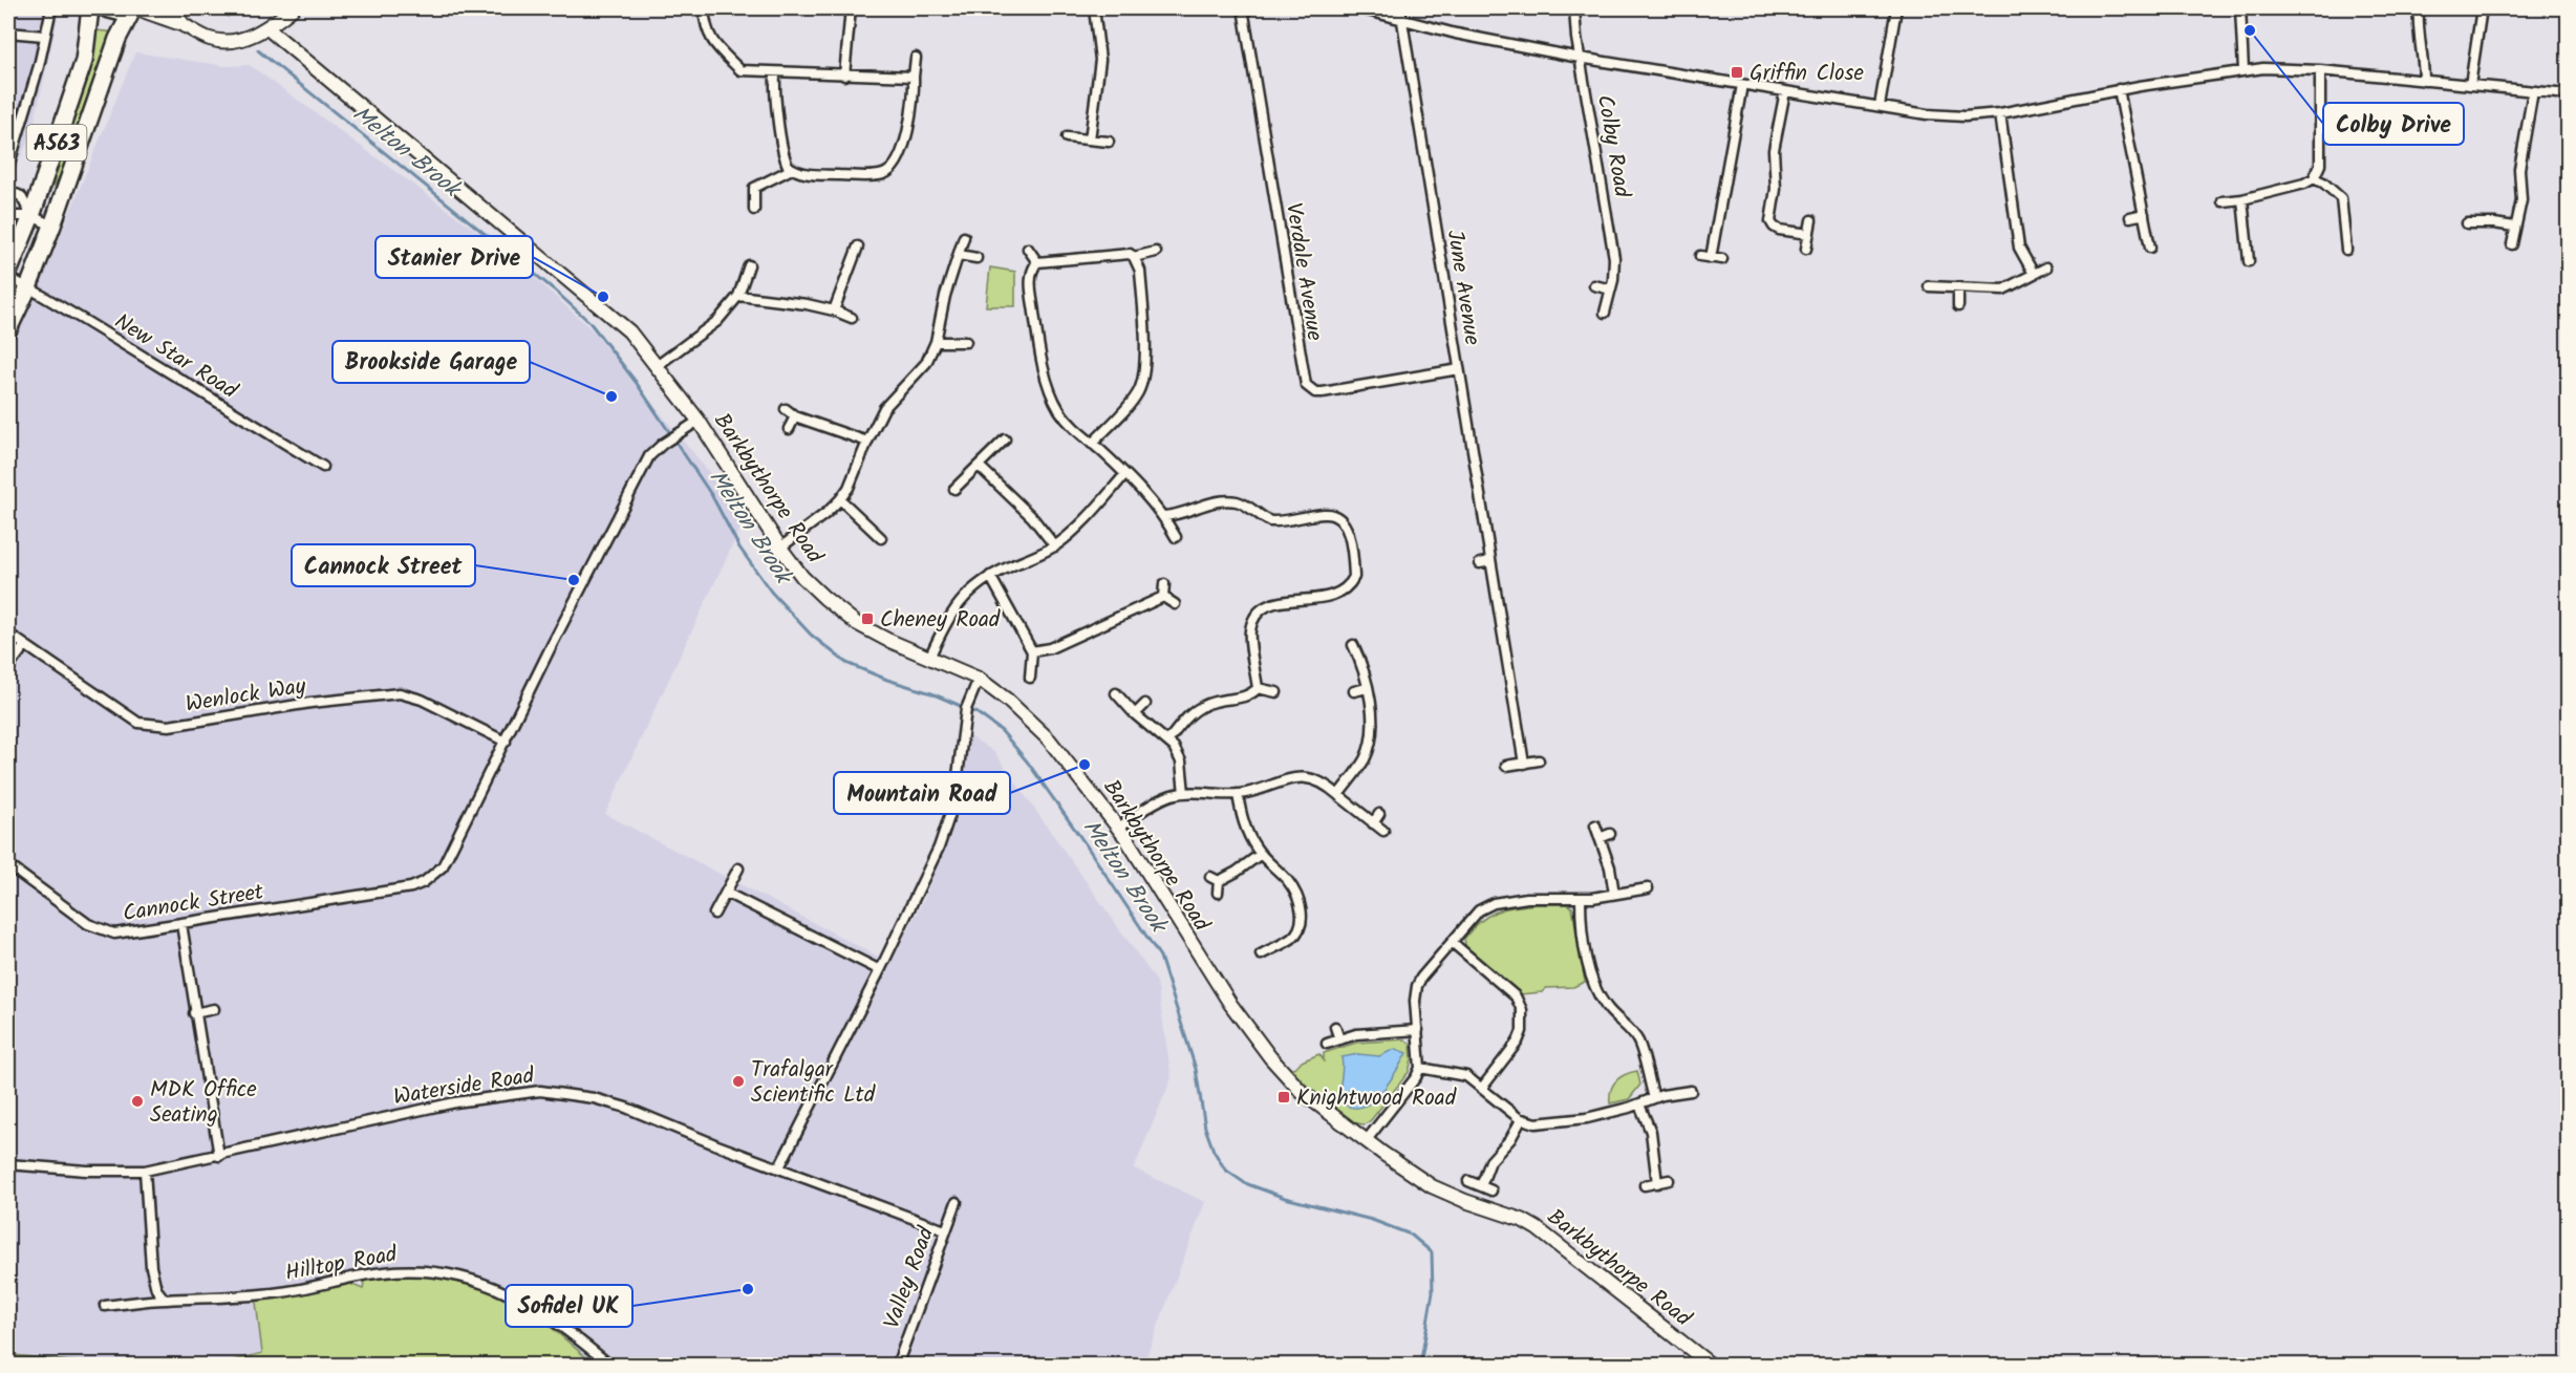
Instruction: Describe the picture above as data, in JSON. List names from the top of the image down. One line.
{"streets":{"highway":["A563"],"street":["Colby Road","Verdale Avenue","June Avenue","New Star Road","Barkbythorpe Road","Wenlock Way","Cannock Street","Waterside Road","Hilltop Road","Valley Road"]},"crossings":[["A563","New Star Road"],["Verdale Avenue","June Avenue"],["Barkbythorpe Road","Cannock Street"],["Wenlock Way","Cannock Street"],["Waterside Road","Valley Road"]],"water":["Melton Brook"],"places":{"other":["Colby Drive","Stanier Drive","Brookside Garage","Cannock Street","Mountain Road","Trafalgar Scientific Ltd","MDK Office Seating","Sofidel UK"],"transit":["Griffin Close","Cheney Road","Knightwood Road"]}}
